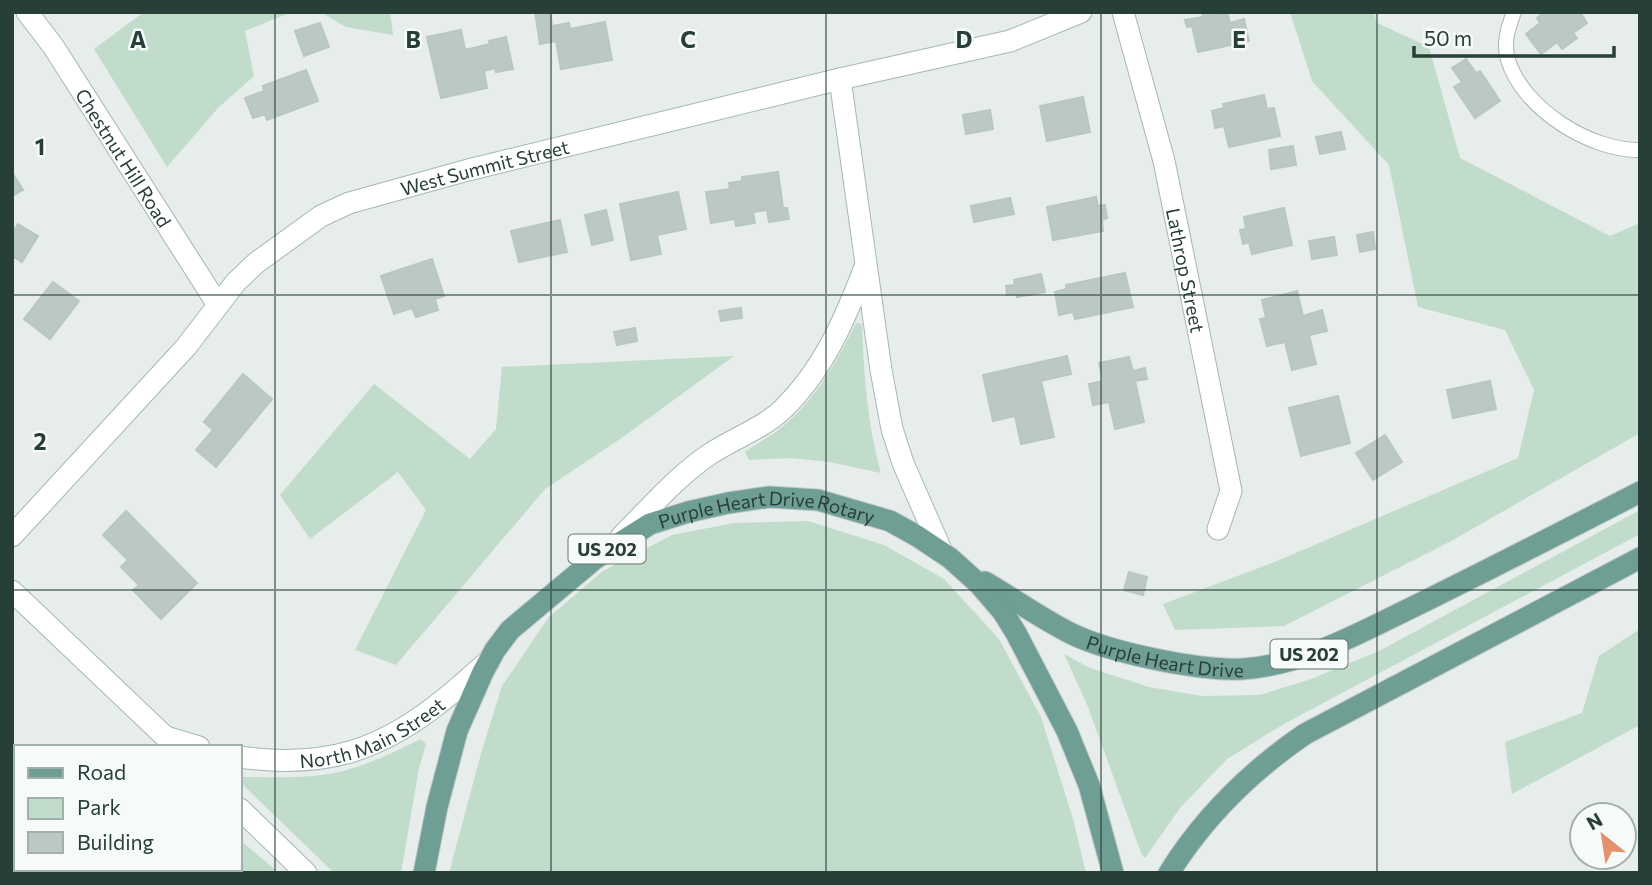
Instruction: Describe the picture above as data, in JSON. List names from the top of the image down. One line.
{"streets":{"main road":["Purple Heart Drive Rotary","US 202","Purple Heart Drive"],"street":["Chestnut Hill Road","West Summit Street","Lathrop Street","North Main Street"]},"crossings":[["Chestnut Hill Road","West Summit Street"],["Purple Heart Drive Rotary","Purple Heart Drive"],["Purple Heart Drive Rotary","North Main Street"]],"legend":["Road","Park","Building"],"scale_bar":"50 m","north":"top left","grid":{"columns":["A","B","C","D","E"],"rows":["1","2"]}}
